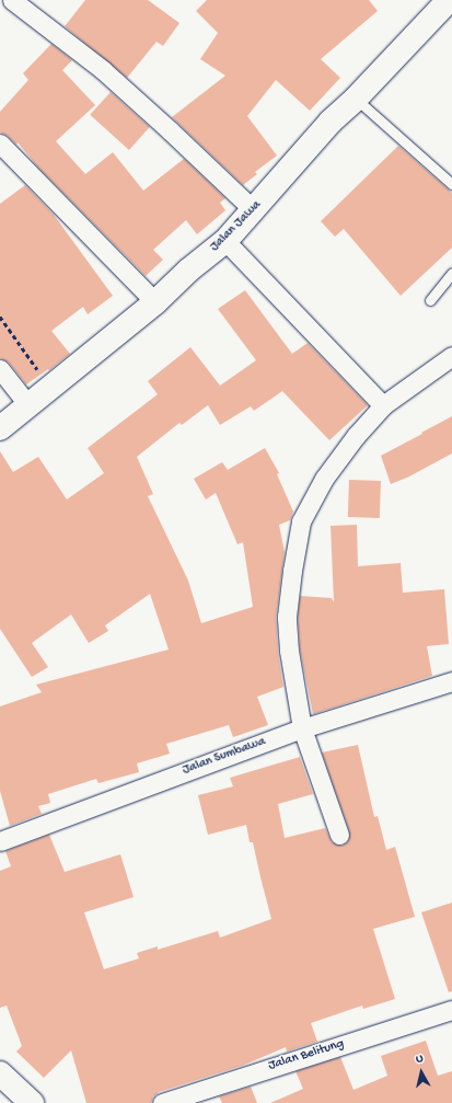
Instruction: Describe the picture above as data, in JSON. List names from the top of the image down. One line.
{"streets":{"street":["Jalan Jawa","Jalan Sumbawa","Jalan Belitung"]},"north":"top"}
